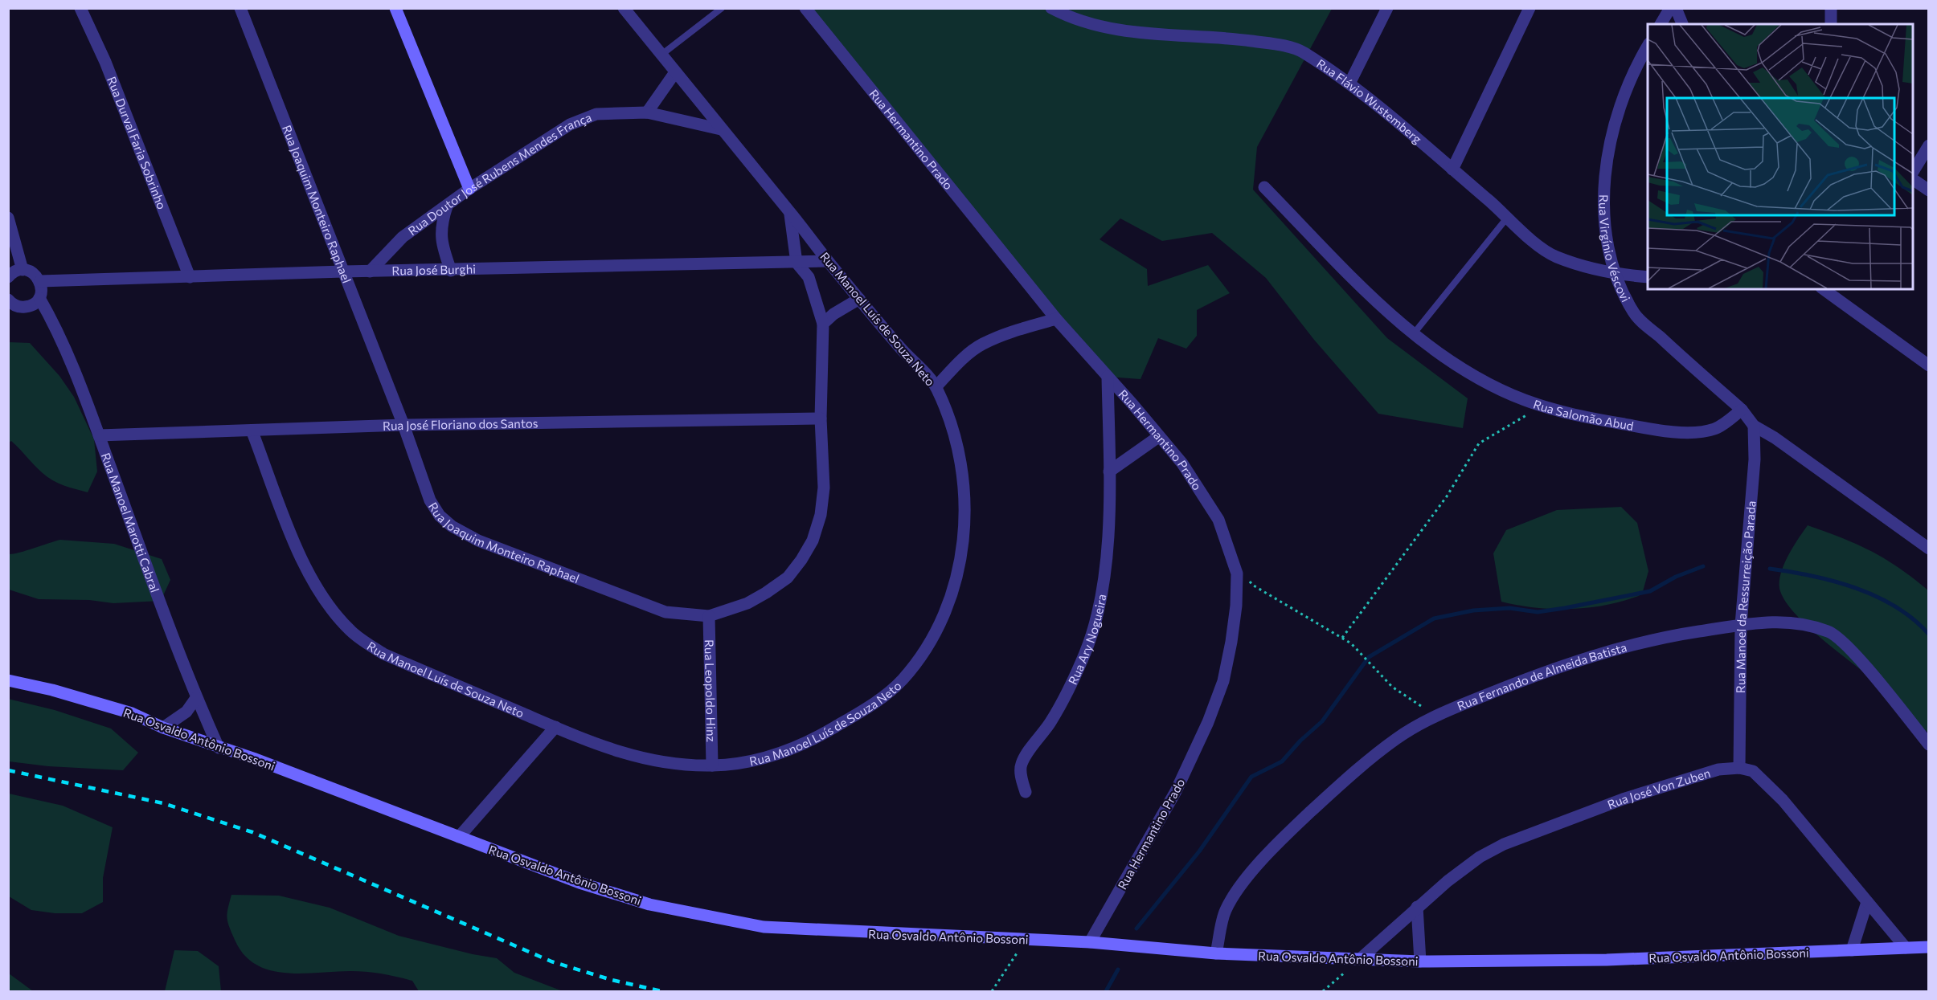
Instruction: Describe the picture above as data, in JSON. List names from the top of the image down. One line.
{"streets":{"street":["Rua Flávio Wustemberg","Rua Hermantino Prado","Rua Durval Faria Sobrinho","Rua Doutor José Rubens Mendes França","Rua Joaquim Monteiro Raphael","Rua Virgínio Véscovi","Rua José Burghi","Rua Manoel Luís de Souza Neto","Rua Salomão Abud","Rua José Floriano dos Santos","Rua Manoel Marotti Cabral","Rua Manoel da Ressurreição Parada","Rua Ary Nogueira","Rua Fernando de Almeida Batista","Rua Leopoldo Hinz","Rua Osvaldo Antônio Bossoni","Rua José Von Zuben"]},"crossings":[["Rua Flávio Wustemberg","Rua Virgínio Véscovi"],["Rua Hermantino Prado","Rua Ary Nogueira"],["Rua Hermantino Prado","Rua Osvaldo Antônio Bossoni"],["Rua Durval Faria Sobrinho","Rua José Burghi"],["Rua Doutor José Rubens Mendes França","Rua José Burghi"],["Rua Doutor José Rubens Mendes França","Rua Manoel Luís de Souza Neto"],["Rua Joaquim Monteiro Raphael","Rua José Burghi"],["Rua Joaquim Monteiro Raphael","Rua José Floriano dos Santos"],["Rua Joaquim Monteiro Raphael","Rua Leopoldo Hinz"],["Rua Virgínio Véscovi","Rua Salomão Abud"],["Rua José Burghi","Rua Manoel Luís de Souza Neto"],["Rua Manoel Luís de Souza Neto","Rua José Floriano dos Santos"],["Rua Manoel Luís de Souza Neto","Rua Leopoldo Hinz"],["Rua José Floriano dos Santos","Rua Manoel Marotti Cabral"],["Rua Manoel Marotti Cabral","Rua Osvaldo Antônio Bossoni"],["Rua Manoel da Ressurreição Parada","Rua Fernando de Almeida Batista"],["Rua Manoel da Ressurreição Parada","Rua José Von Zuben"],["Rua Fernando de Almeida Batista","Rua Osvaldo Antônio Bossoni"],["Rua Osvaldo Antônio Bossoni","Rua José Von Zuben"]]}
